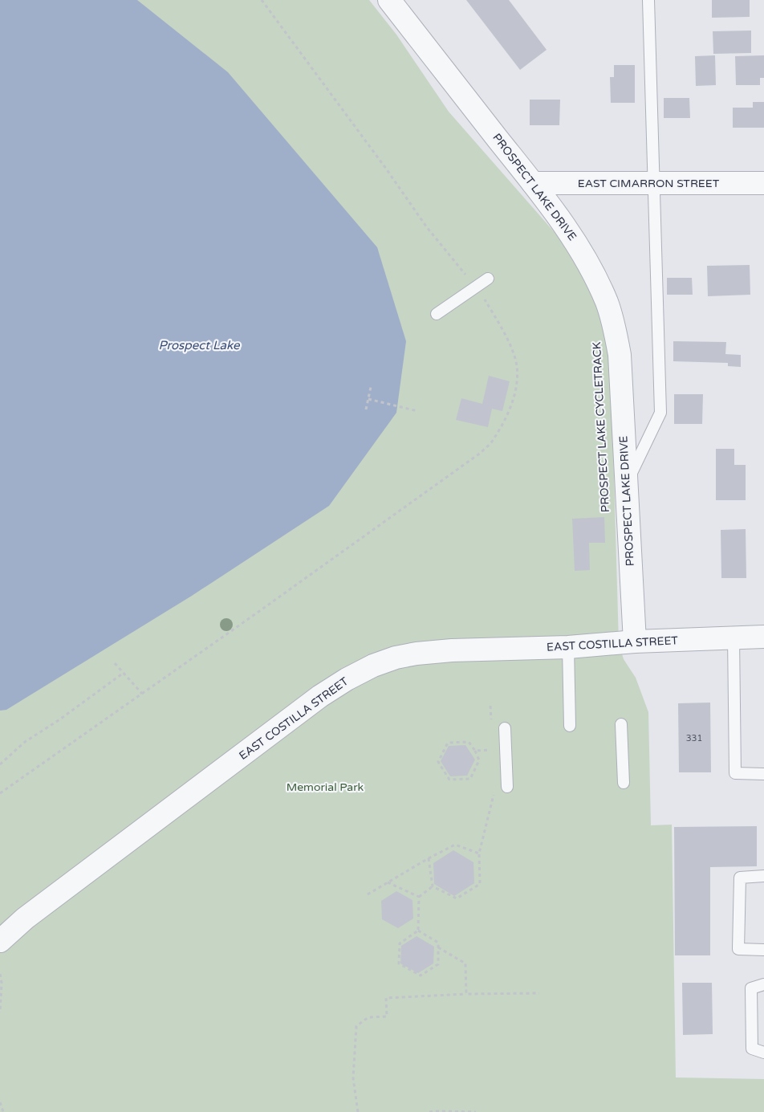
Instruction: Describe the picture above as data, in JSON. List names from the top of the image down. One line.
{"streets":{"street":["EAST CIMARRON STREET","PROSPECT LAKE DRIVE","EAST COSTILLA STREET"]},"crossings":[["EAST CIMARRON STREET","PROSPECT LAKE DRIVE"],["PROSPECT LAKE DRIVE","EAST COSTILLA STREET"]],"water":["Prospect Lake"],"parks":["Memorial Park"],"house_numbers":["331"]}
